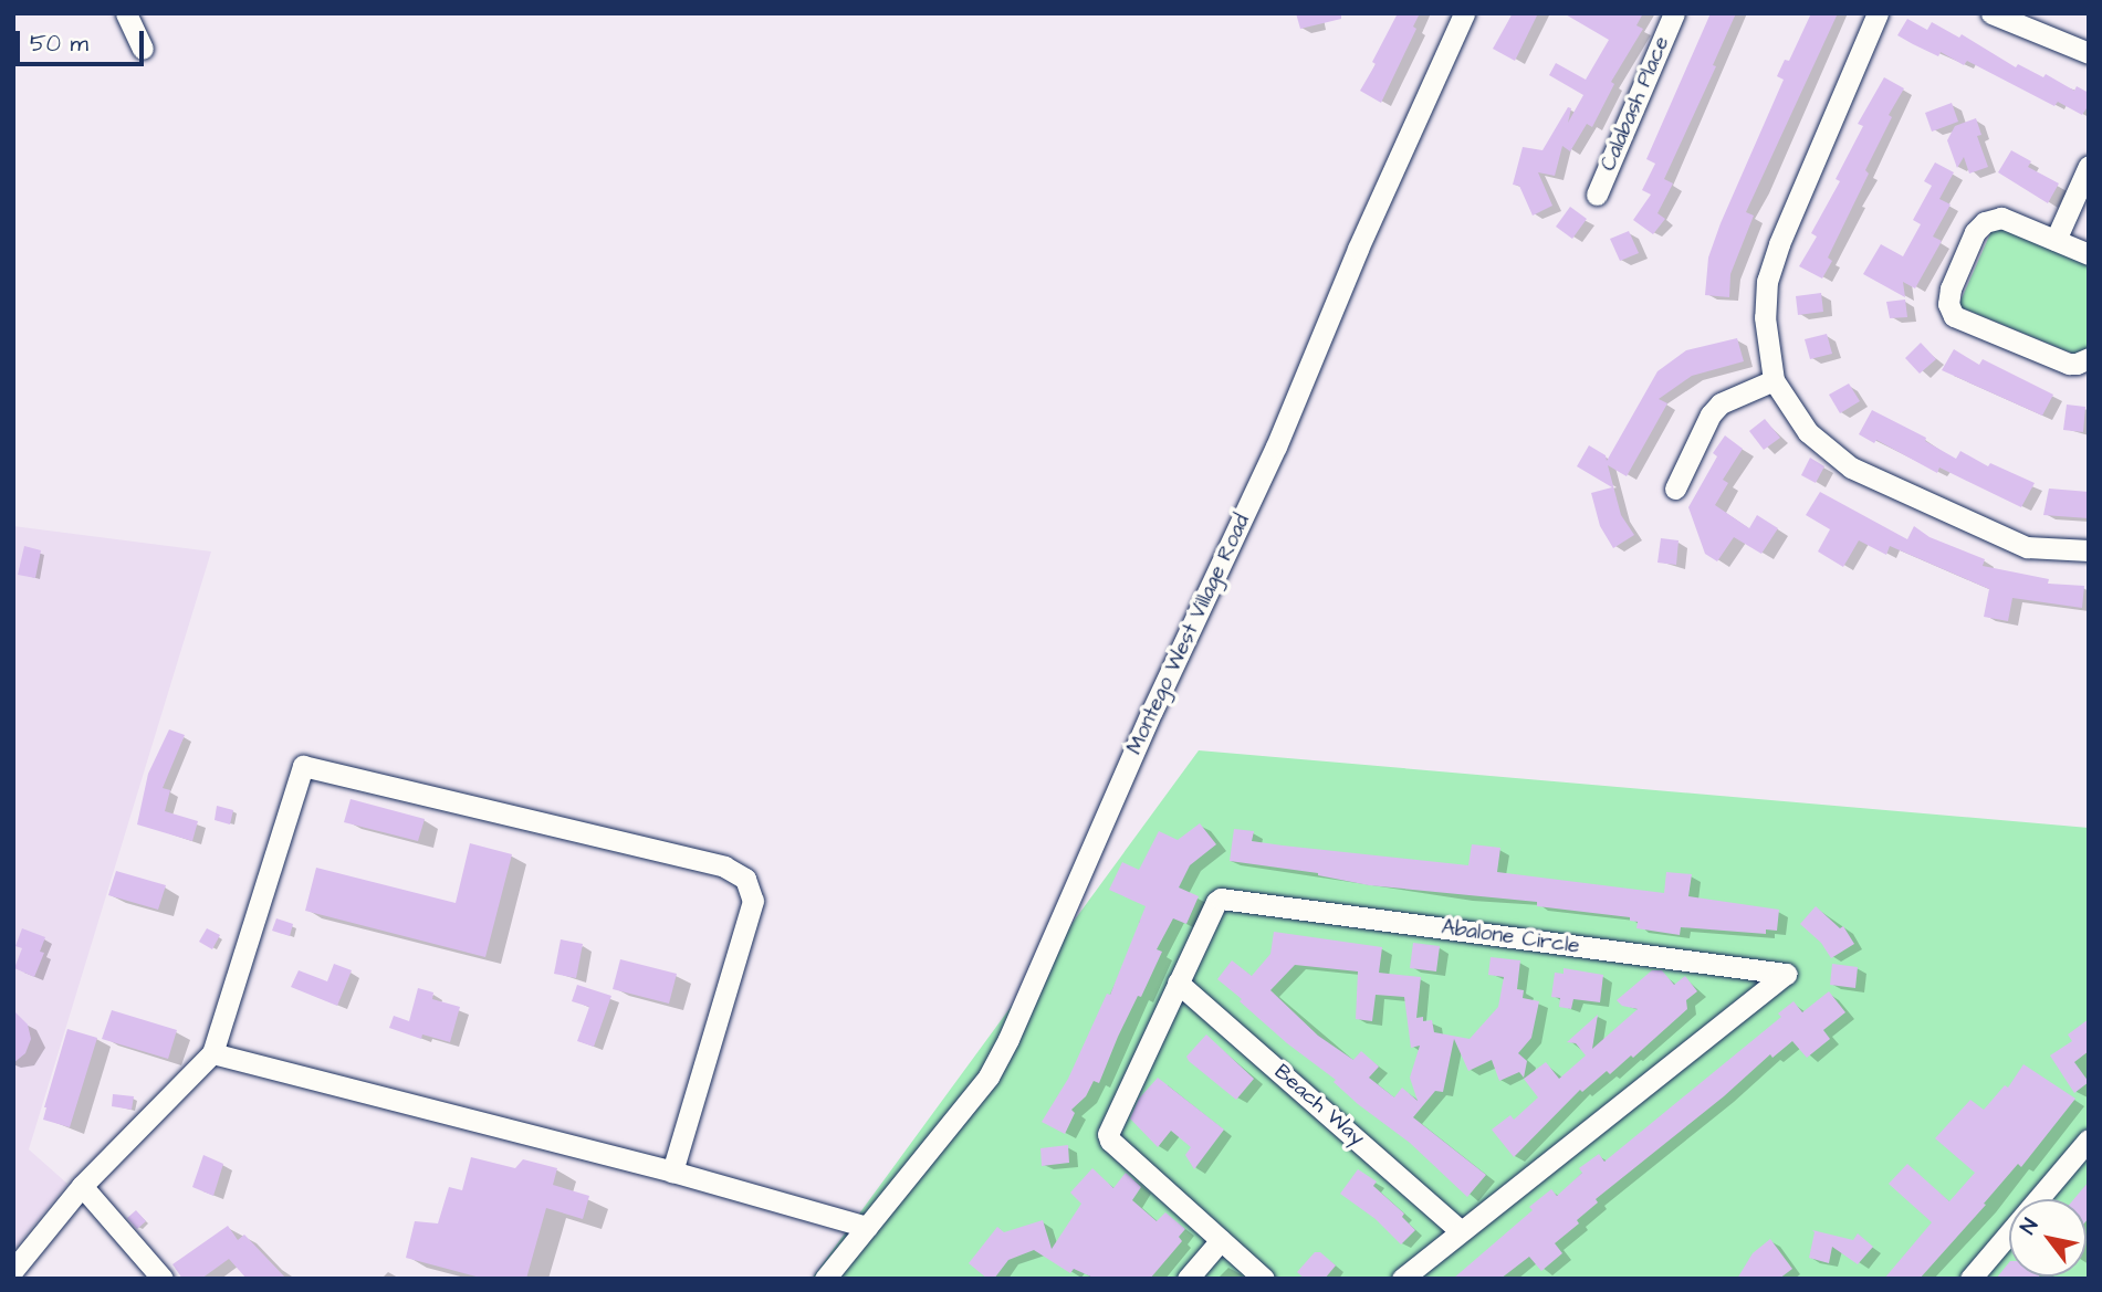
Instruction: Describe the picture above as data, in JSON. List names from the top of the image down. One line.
{"streets":{"street":["Calabash Place","Montego West Village Road","Abalone Circle","Beach Way"]},"crossings":[["Abalone Circle","Beach Way"]],"scale_bar":"50 m","north":"top left"}
